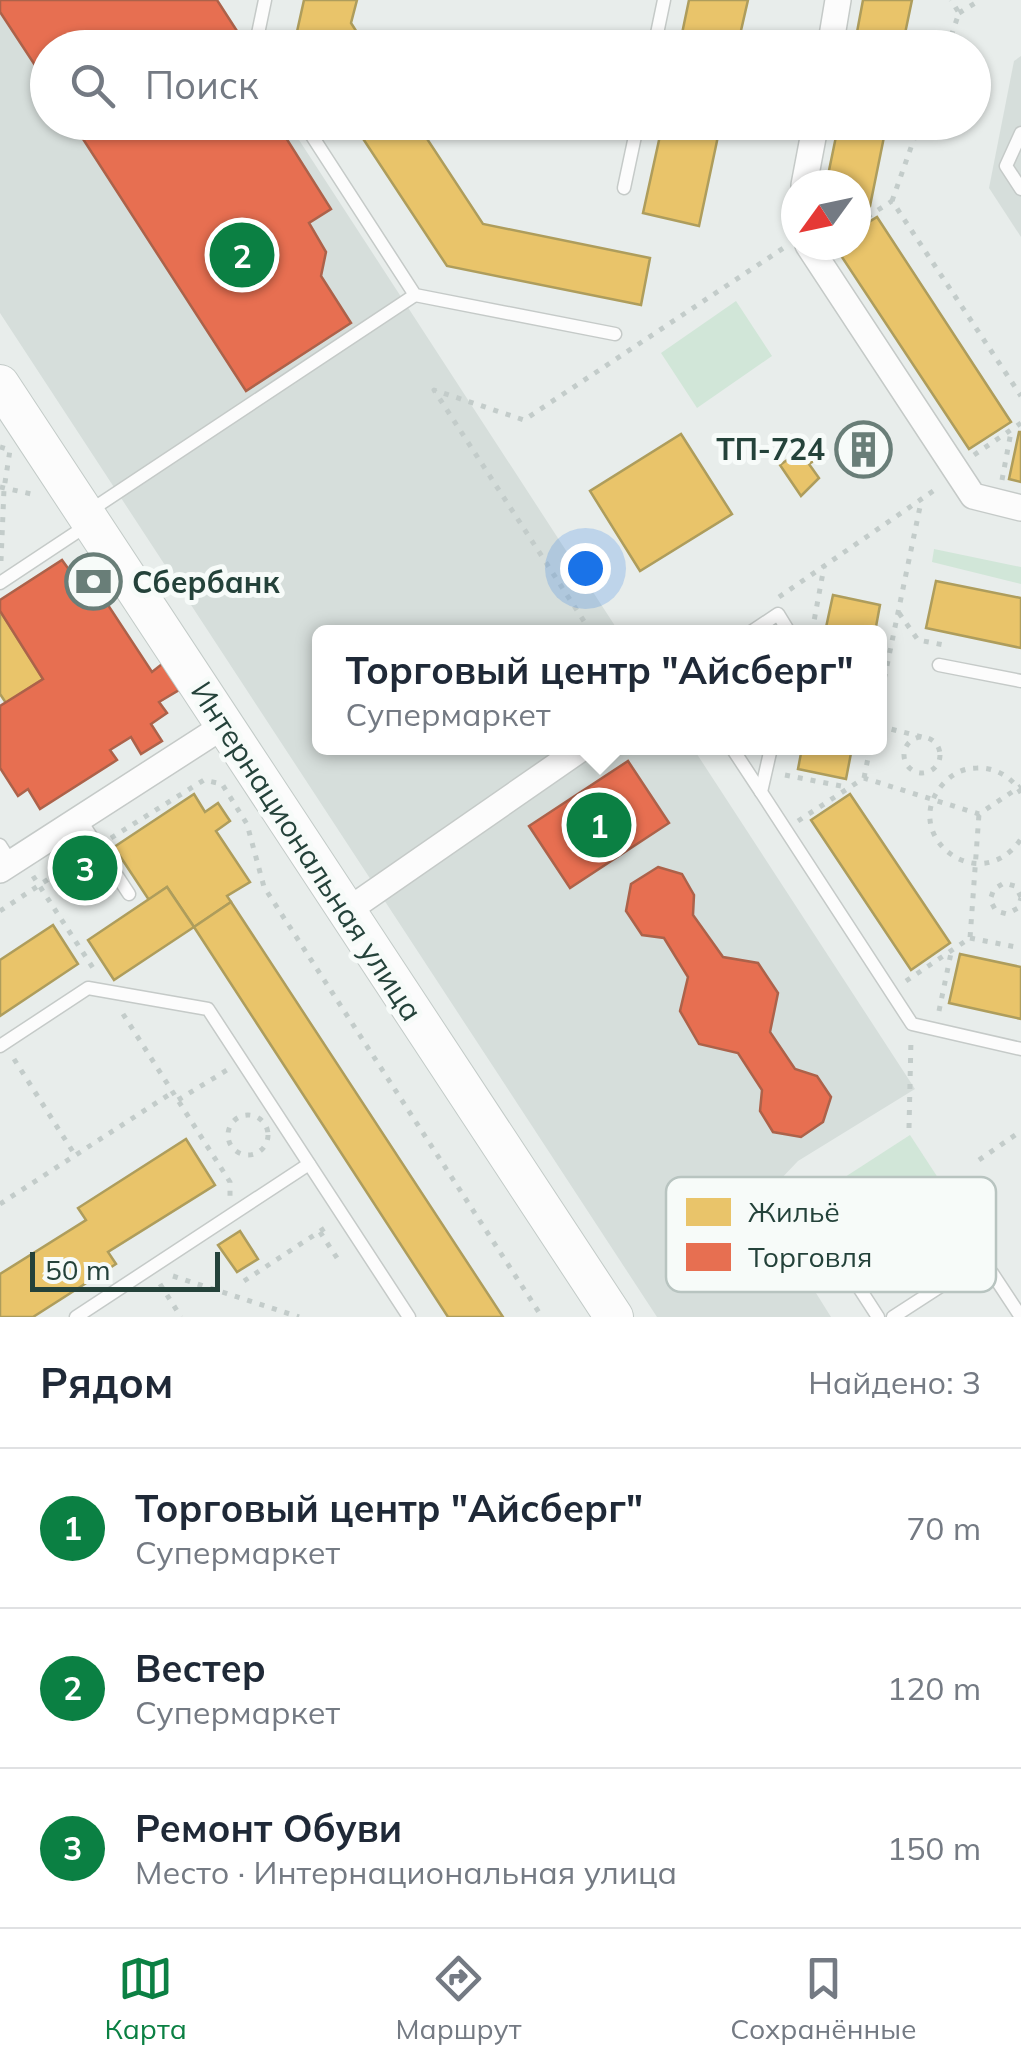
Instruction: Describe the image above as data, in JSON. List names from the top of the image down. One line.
{"streets":{"main road":["Интернациональная улица"]},"places":{"building":["ТП-724"],"bank":["Сбербанк"]},"legend":["Жильё","Торговля"],"scale_bar":"50 m","north":"bottom left","page":{"search":"Поиск","pins":["2","1","3"],"popup":["Торговый центр \"Айсберг\"","Супермаркет"],"scale":"50 m","heading":["Рядом","Найдено: 3"],"list":[{"mark":"1","name":"Торговый центр \"Айсберг\"","note":"Супермаркет","value":"70 m"},{"mark":"2","name":"Вестер","note":"Супермаркет","value":"120 m"},{"mark":"3","name":"Ремонт Обуви","note":"Место · Интернациональная улица","value":"150 m"}],"nav":["Карта","Маршрут","Сохранённые"]}}
